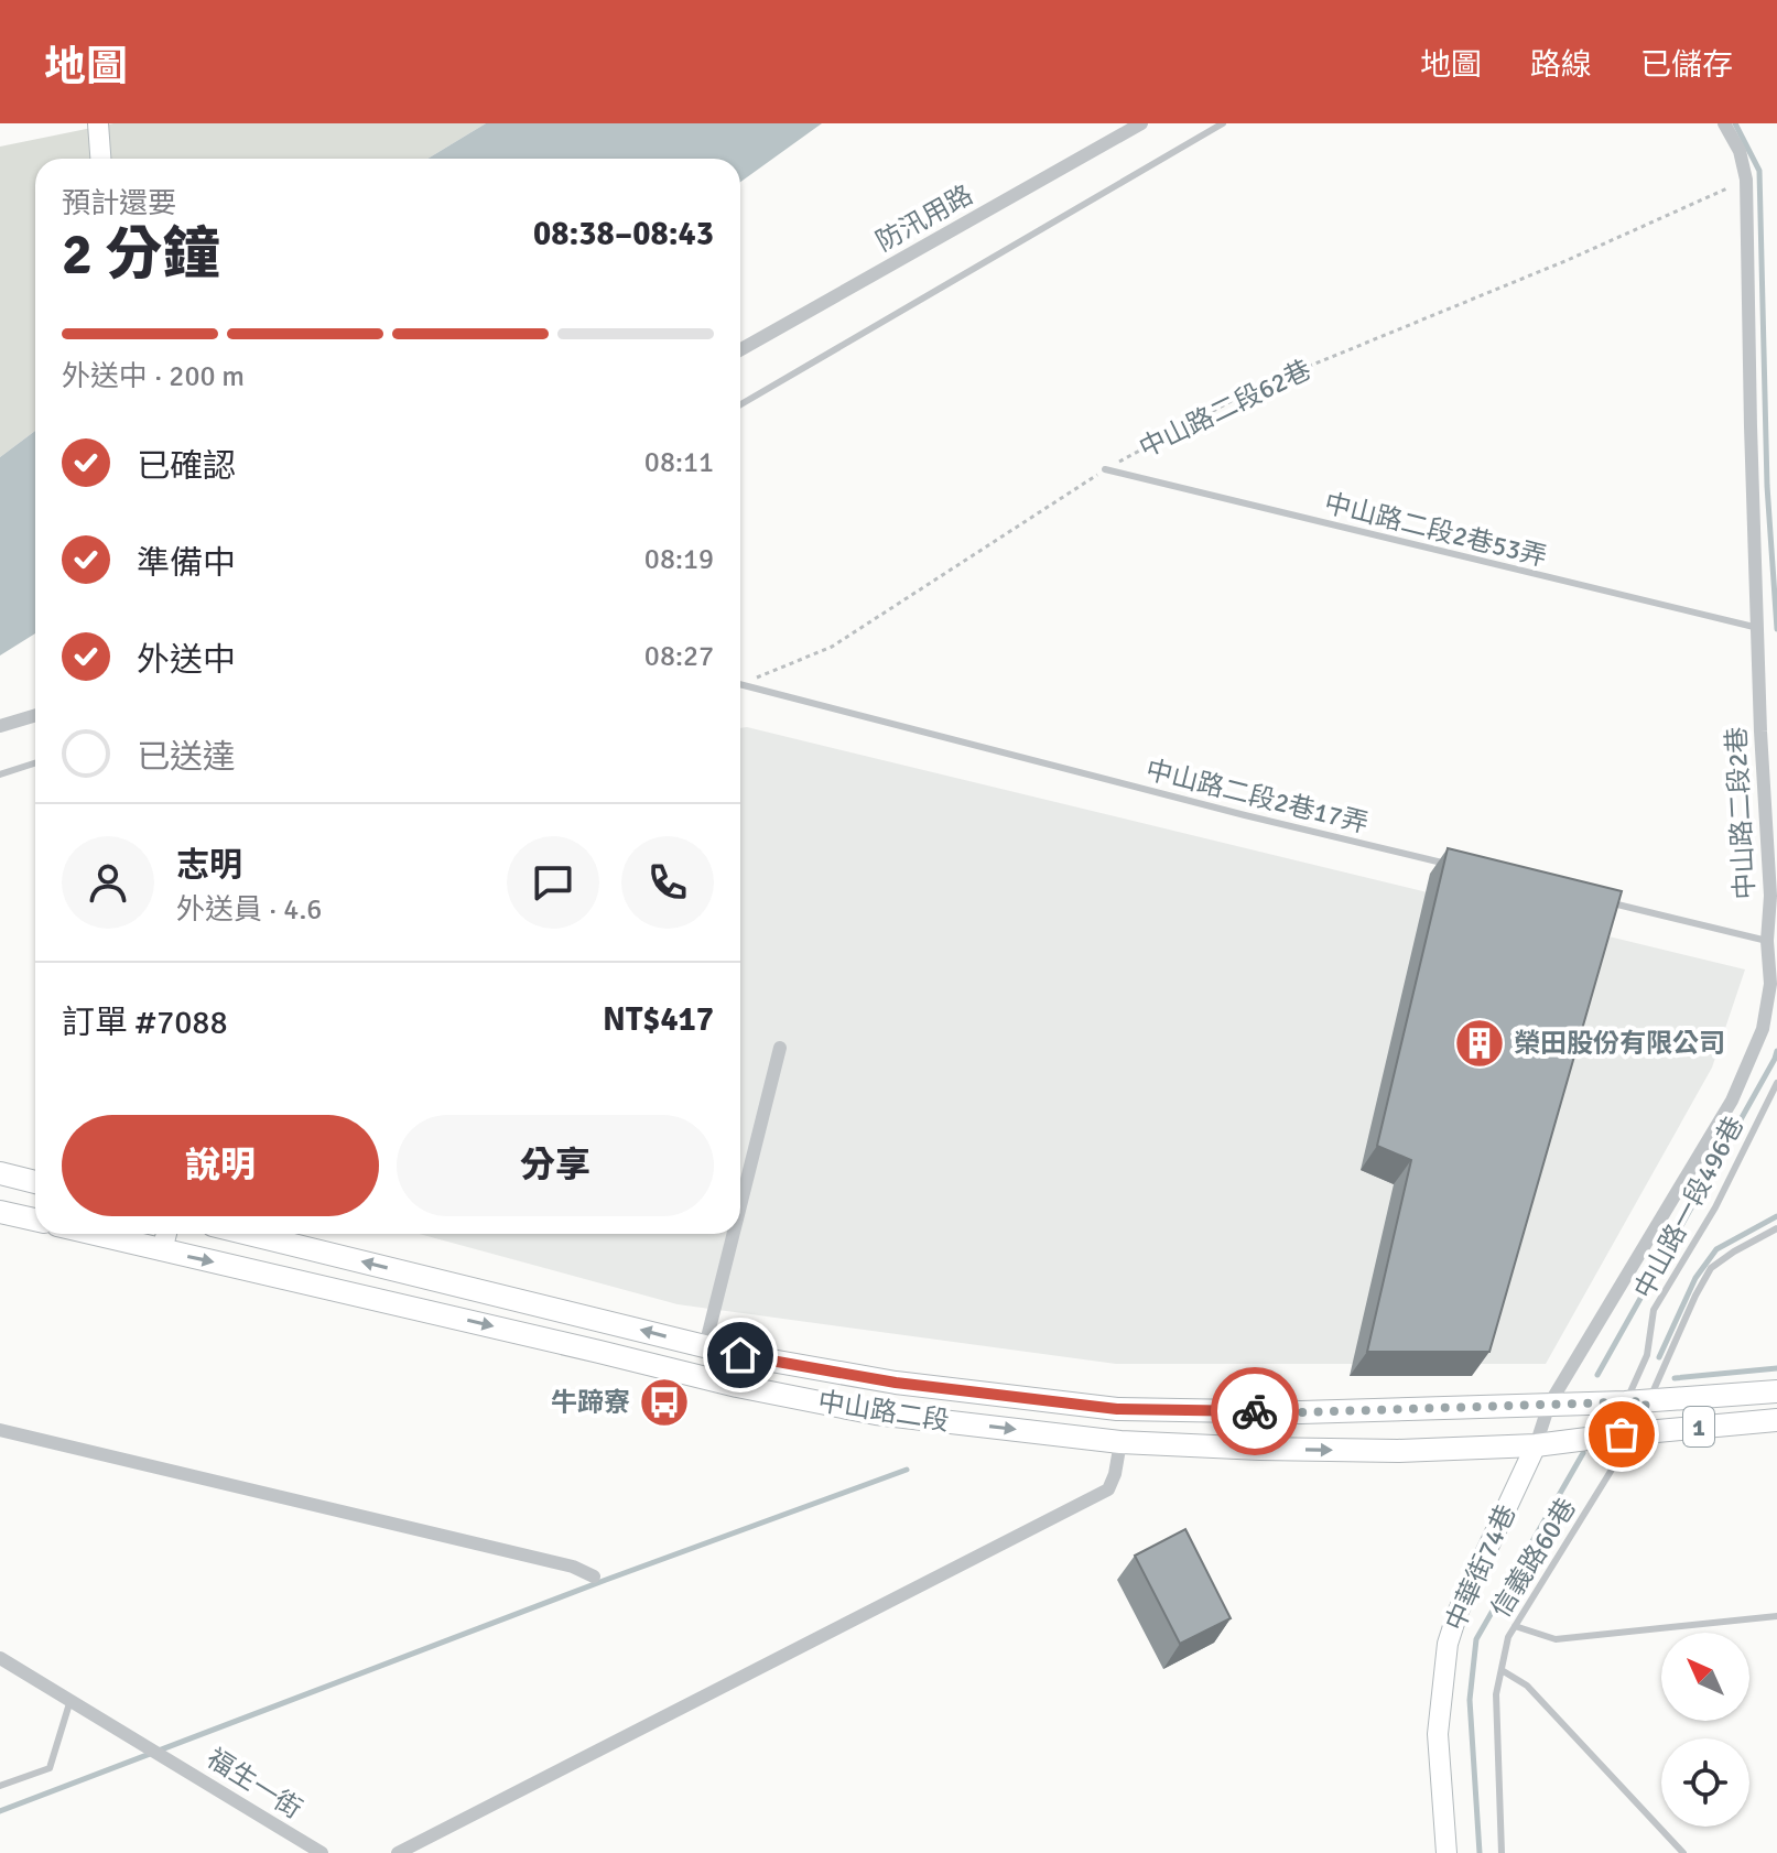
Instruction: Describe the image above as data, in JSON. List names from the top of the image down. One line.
{"streets":{"main road":["中山路二段","1"],"street":["防汛用路","中山路二段2巷","中華街74巷","福生一街"],"lane":["中山路二段2巷53弄","中山路二段2巷17弄","中山路一段496巷","信義路60巷"],"path":["中山路二段62巷"]},"crossings":[["中山路二段62巷","中山路二段2巷53弄"],["中山路二段62巷","中山路二段2巷"],["中山路二段2巷53弄","中山路二段2巷"],["中山路二段2巷","中山路二段"],["中山路二段2巷","中華街74巷"],["中山路一段496巷","中山路二段"],["中山路一段496巷","1"],["中山路一段496巷","信義路60巷"],["中山路二段","1"],["中山路二段","信義路60巷"],["中山路二段","中華街74巷"],["1","信義路60巷"]],"places":{"building":["榮田股份有限公司"],"bus stop":["牛蹄寮"]},"north":"top left","page":{"header":"地圖","nav":["地圖","路線","已儲存"],"heading":["2 分鐘","預計還要","08:38–08:43"],"panel":["志明","外送員 · 4.6","訂單 #7088","NT$417"],"bar":"外送中 · 200 m","list":[["已確認","08:11"],["準備中","08:19"],["外送中","08:27"],"已送達"],"buttons":["說明","分享"]}}
